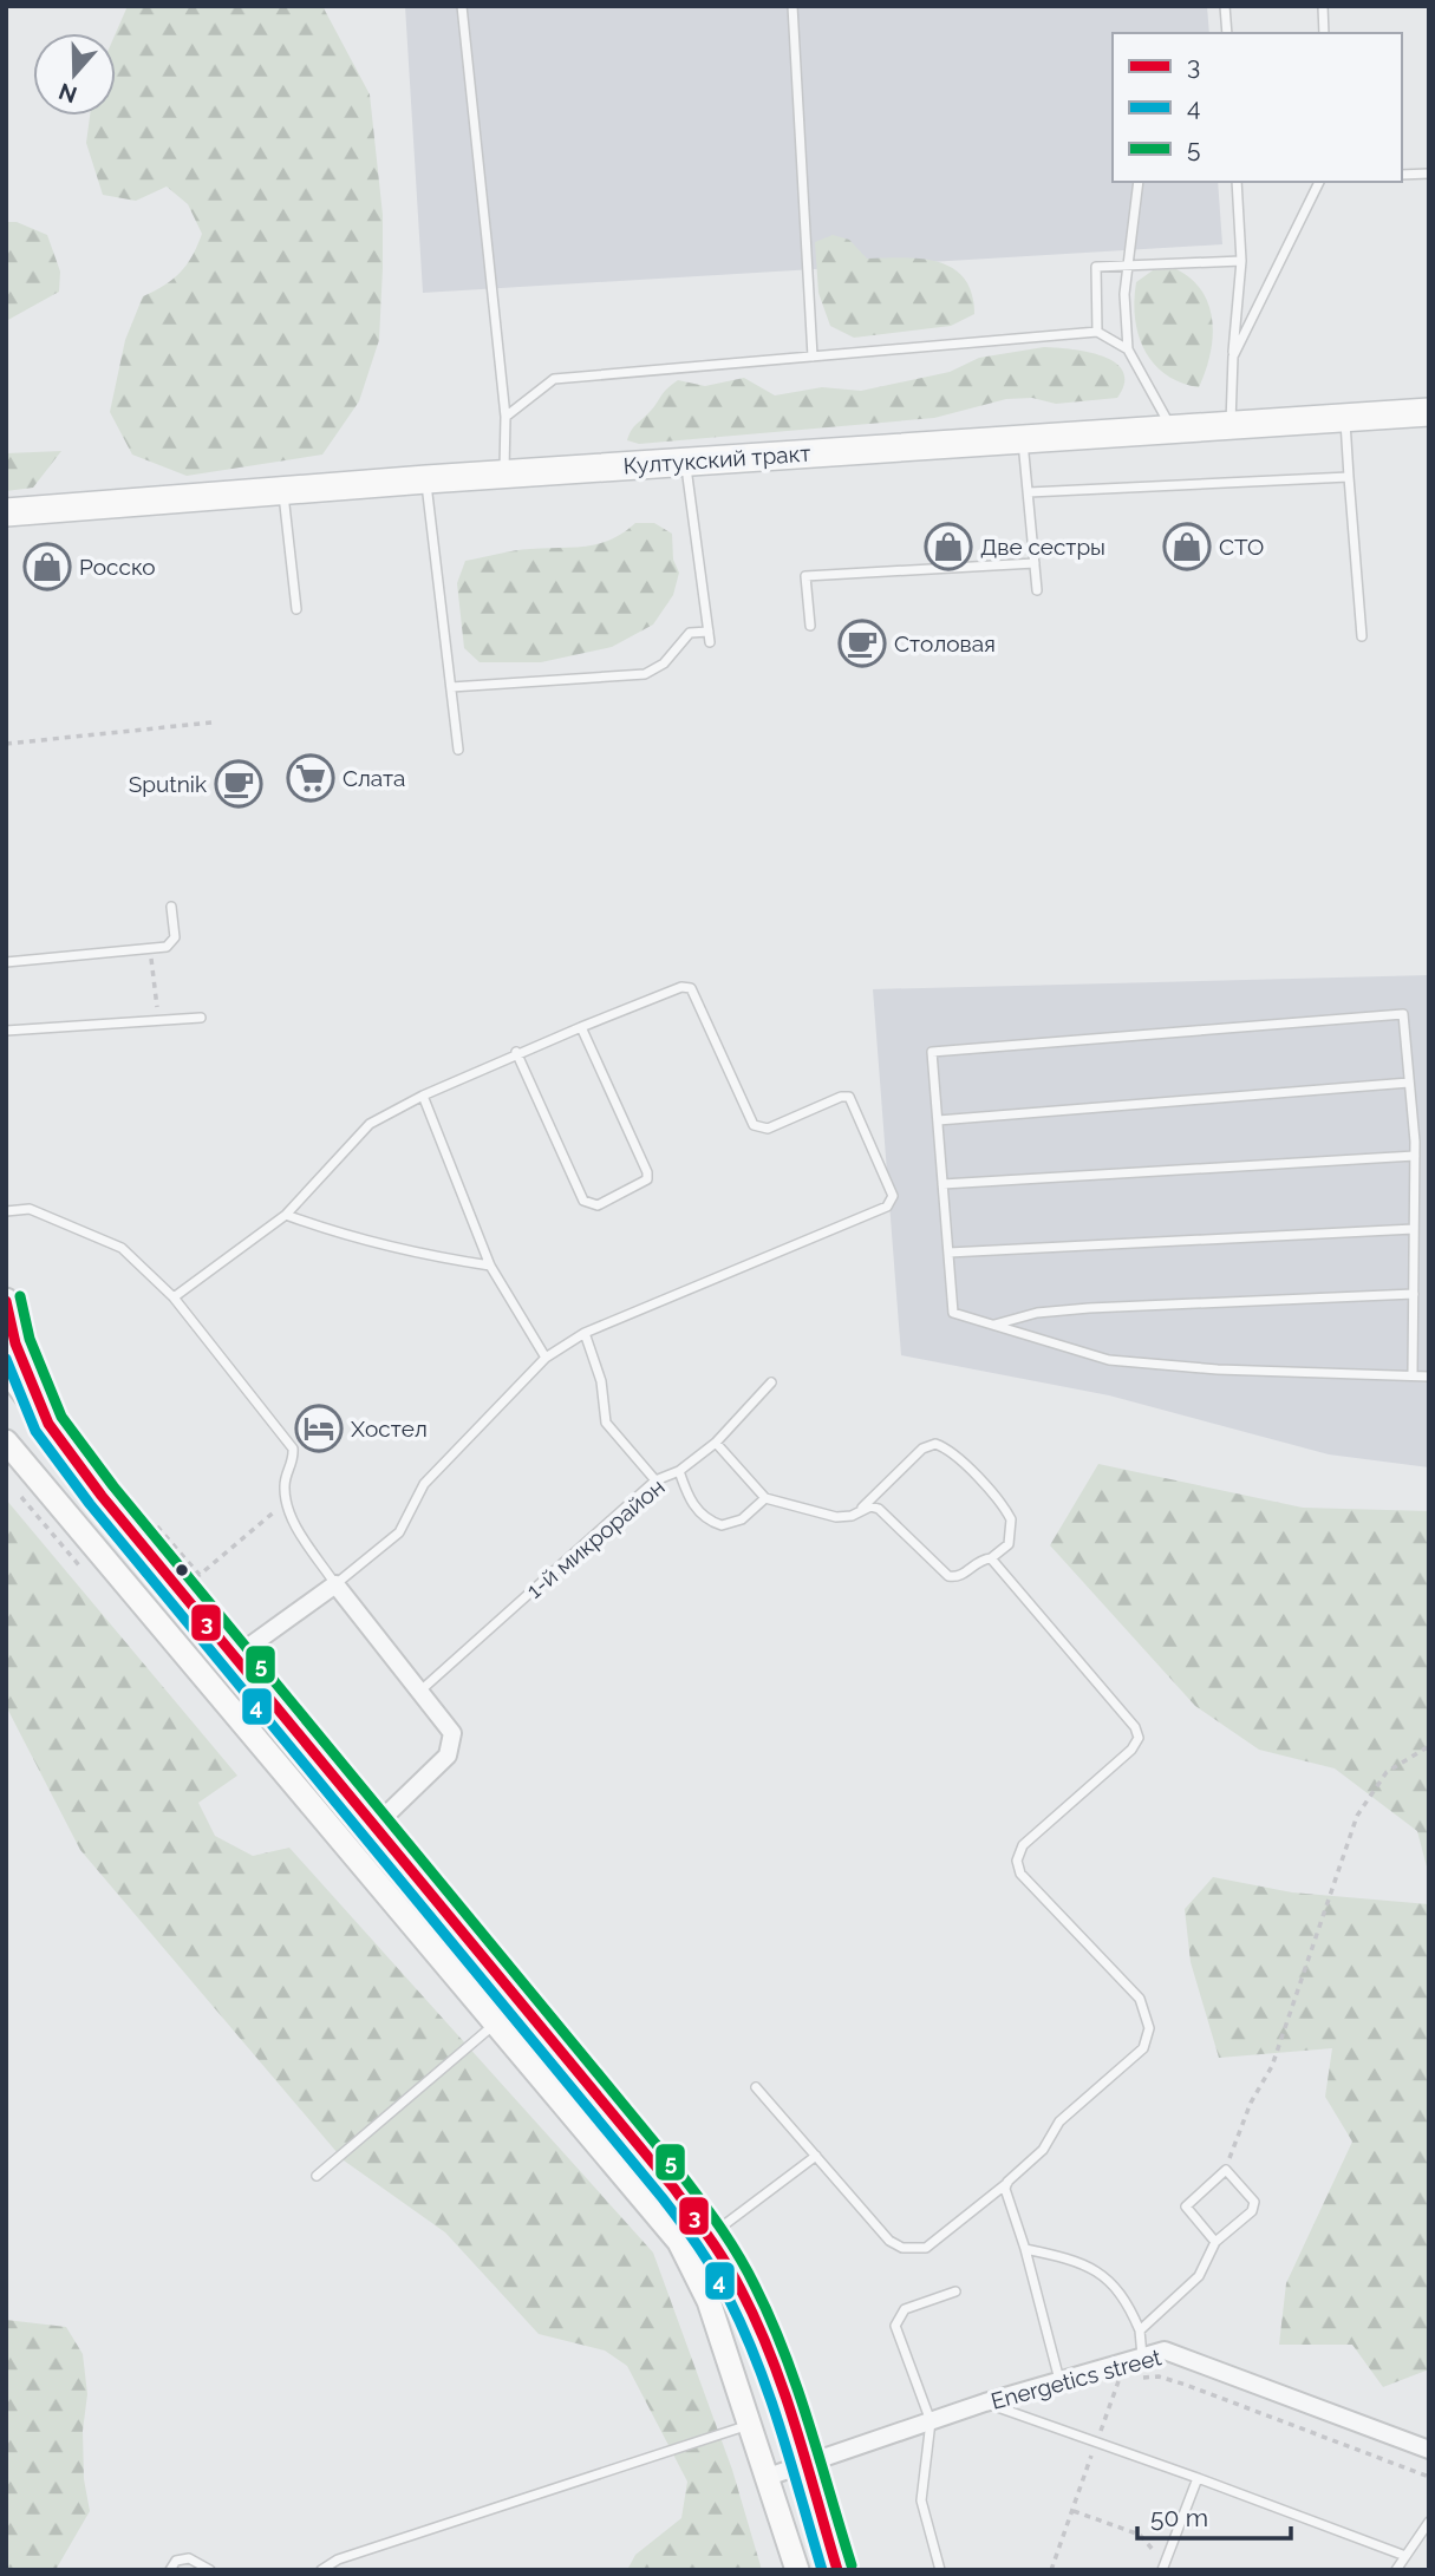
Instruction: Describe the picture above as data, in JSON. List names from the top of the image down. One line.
{"streets":{"main road":["Култукский тракт"],"street":["Energetics street"],"lane":["1-й микрорайон"]},"places":{"shop":["Две сестры","СТО","Росско"],"cafe":["Столовая","Sputnik"],"supermarket":["Слата"],"hotel":["Хостел"]},"lines":["transit line 5","transit line 3","transit line 4"],"legend":["3","4","5"],"scale_bar":"50 m","north":"bottom"}
